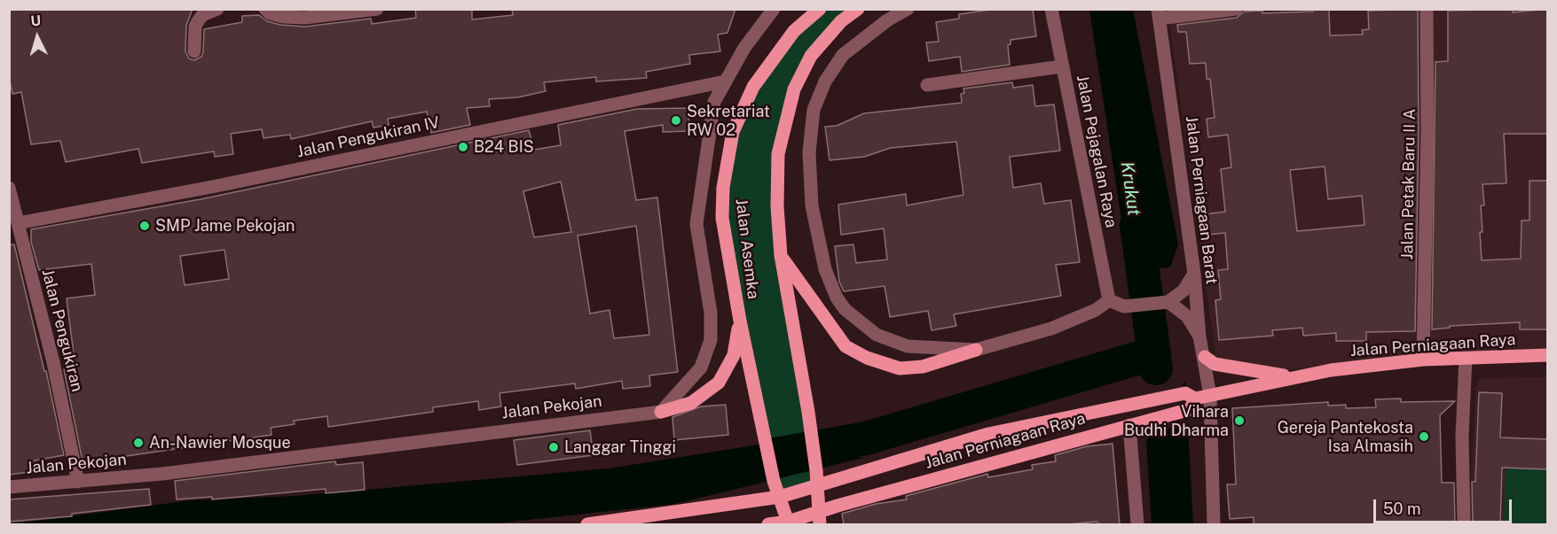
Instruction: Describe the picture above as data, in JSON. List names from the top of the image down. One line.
{"streets":{"main road":["Jalan Asemka","Jalan Perniagaan Raya"],"street":["Jalan Pengukiran IV","Jalan Pejagalan Raya","Jalan Petak Baru II A","Jalan Perniagaan Barat","Jalan Pengukiran","Jalan Pekojan"]},"crossings":[["Jalan Pengukiran IV","Jalan Pengukiran"],["Jalan Petak Baru II A","Jalan Perniagaan Raya"],["Jalan Perniagaan Barat","Jalan Perniagaan Raya"],["Jalan Asemka","Jalan Perniagaan Raya"],["Jalan Pengukiran","Jalan Pekojan"]],"water":["Krukut"],"places":["Sekretariat RW 02","B24 BIS","SMP Jame Pekojan","Vihara Budhi Dharma","Gereja Pantekosta Isa Almasih","An-Nawier Mosque","Langgar Tinggi"],"scale_bar":"50 m","north":"top"}
